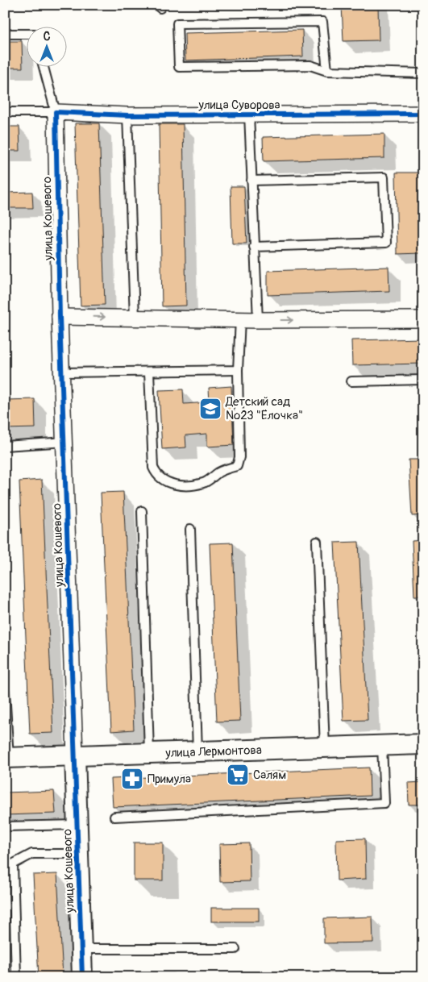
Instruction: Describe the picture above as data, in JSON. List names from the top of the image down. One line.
{"streets":{"street":["улица Суворова","улица Кошевого","улица Лермонтова"]},"crossings":[["улица Суворова","улица Кошевого"],["улица Кошевого","улица Лермонтова"]],"places":{"school or university":["Детский сад №23 \"Ёлочка\""],"supermarket":["Салям"],"pharmacy":["Примула"]},"north":"top"}
